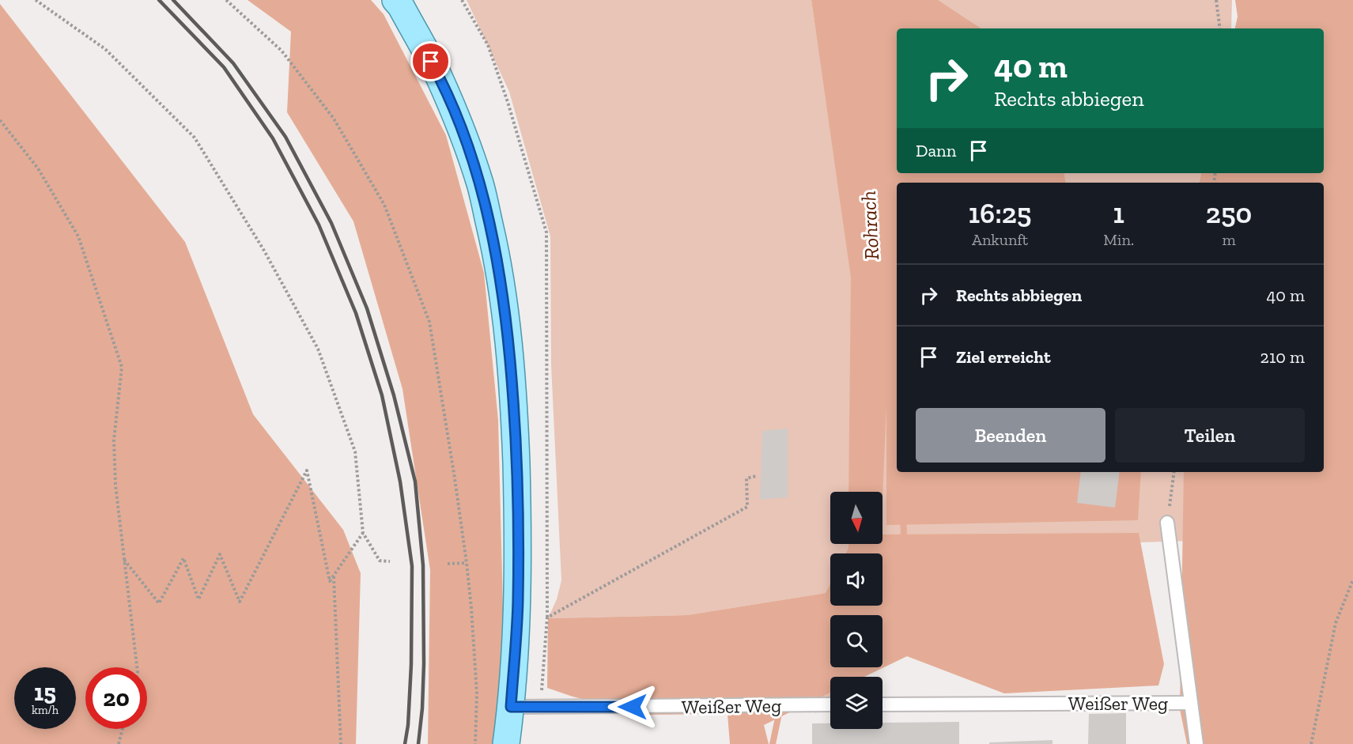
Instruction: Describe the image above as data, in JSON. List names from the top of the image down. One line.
{"streets":{"lane":["Weißer Weg"]},"water":["Rohrach"],"north":"bottom","page":{"turn":["40 m","Rechts abbiegen"],"then":"Dann","eta":["16:25","Ankunft","1","Min.","250","m"],"list":[{"name":"Rechts abbiegen","value":"40 m"},{"name":"Ziel erreicht","value":"210 m"}],"buttons":["Beenden","Teilen"],"speed":"15 km/h","limit":"20"}}
